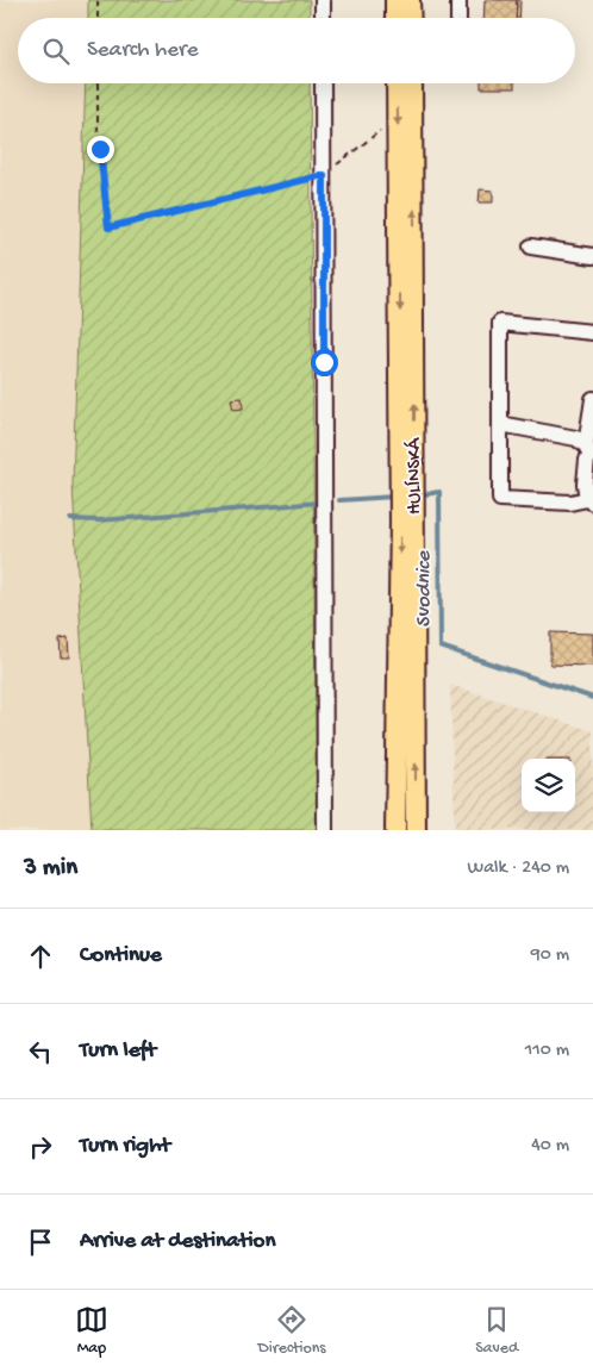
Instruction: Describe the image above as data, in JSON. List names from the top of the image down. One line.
{"streets":{"main road":["HULÍNSKÁ"]},"water":["Svodnice"],"page":{"search":"Search here","heading":["3 min","Walk · 240 m"],"list":[["Continue","90 m"],["Turn left","110 m"],["Turn right","40 m"],"Arrive at destination"],"nav":["Map","Directions","Saved"]}}
